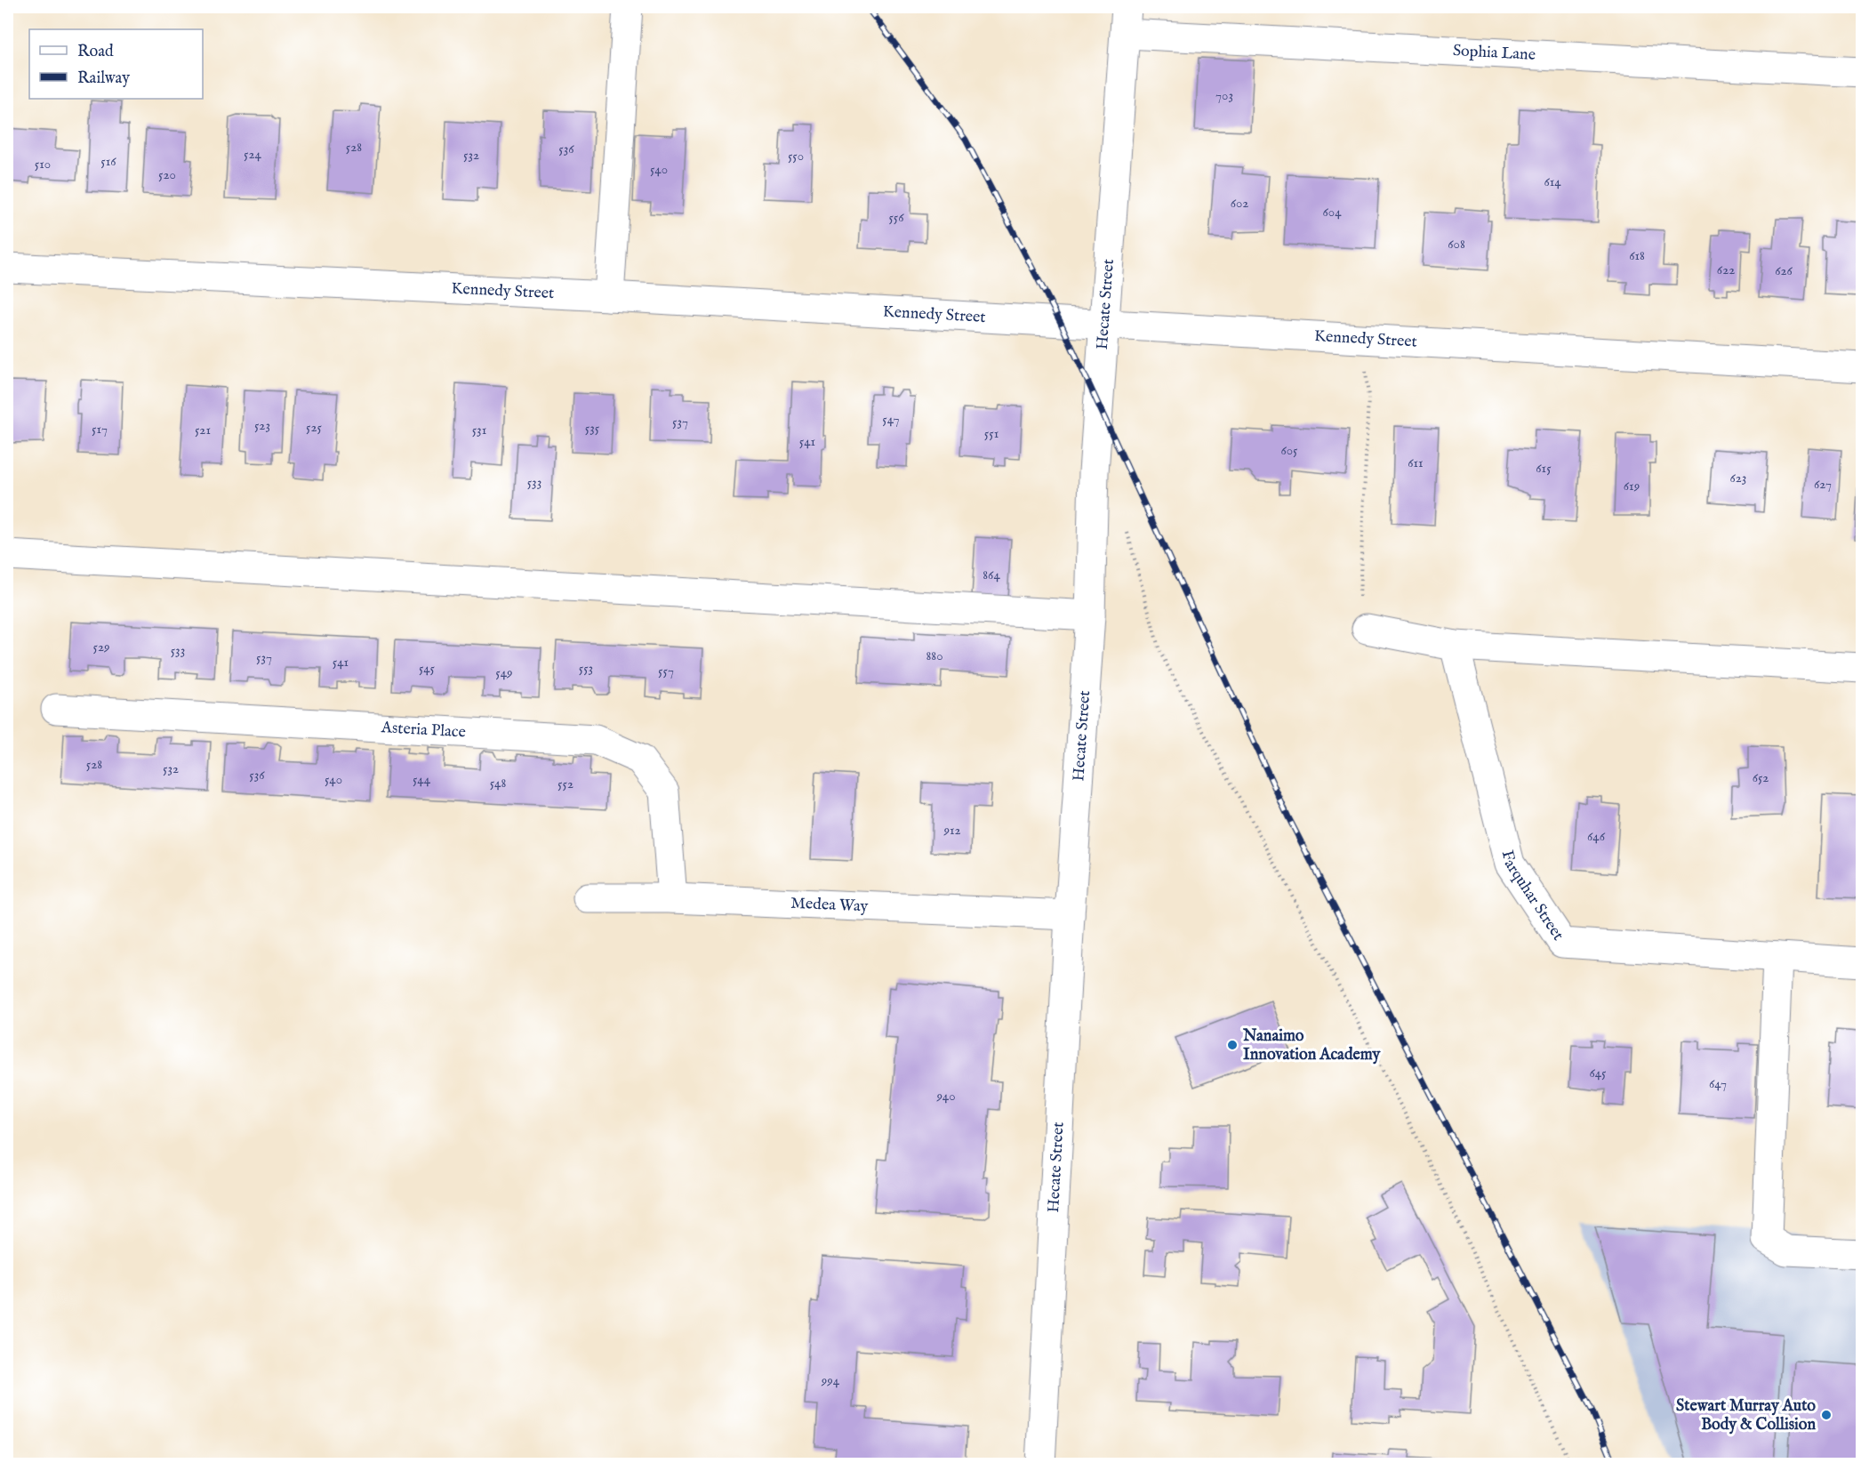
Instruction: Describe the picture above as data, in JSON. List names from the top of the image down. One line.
{"streets":{"street":["Sophia Lane","Kennedy Street","Hecate Street","Asteria Place","Farquhar Street","Medea Way"]},"crossings":[["Sophia Lane","Hecate Street"],["Kennedy Street","Hecate Street"],["Hecate Street","Medea Way"],["Asteria Place","Medea Way"]],"places":["Nanaimo Innovation Academy","Stewart Murray Auto Body & Collision"],"house_numbers":["703","528","536","524","532","550","516","510","540","520","614","602","604","556","608","618","622","626","547","537","523","525","535","517","521","531","551","541","605","611","615","623","533","627","619","864","529","533","880","537","541","545","553","557","549","528","532","536","652","540","544","548","552","912","646","645","647","940","994"],"legend":["Road","Railway"]}
